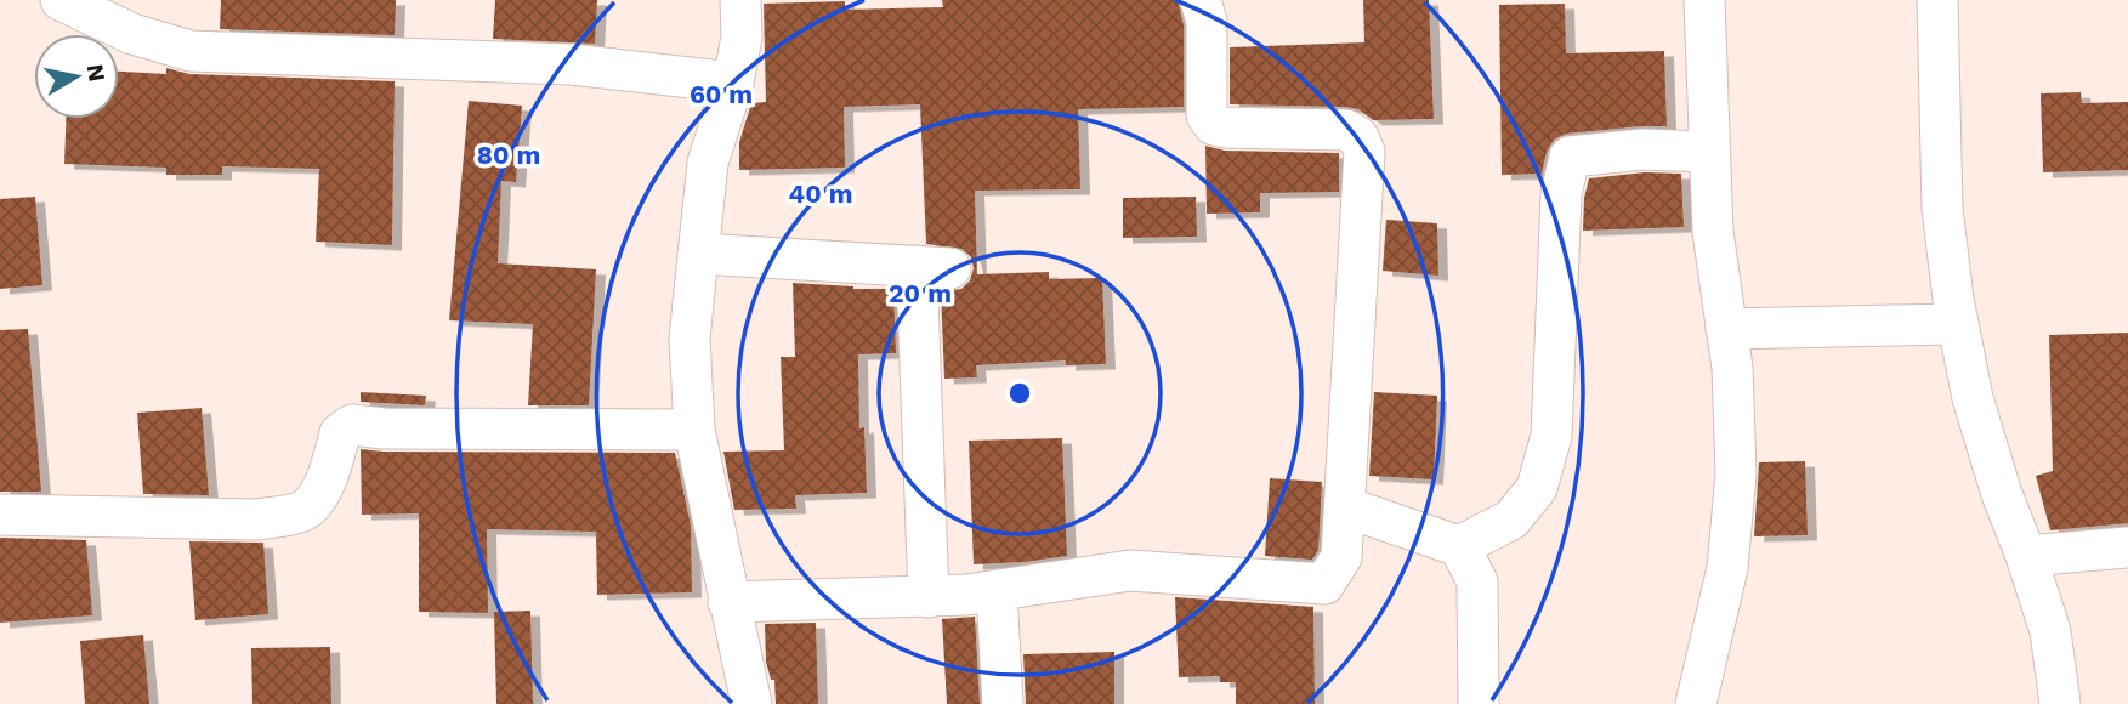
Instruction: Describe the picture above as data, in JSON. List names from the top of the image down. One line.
{"north":"right","rings":["60 m","80 m","40 m","20 m"]}
